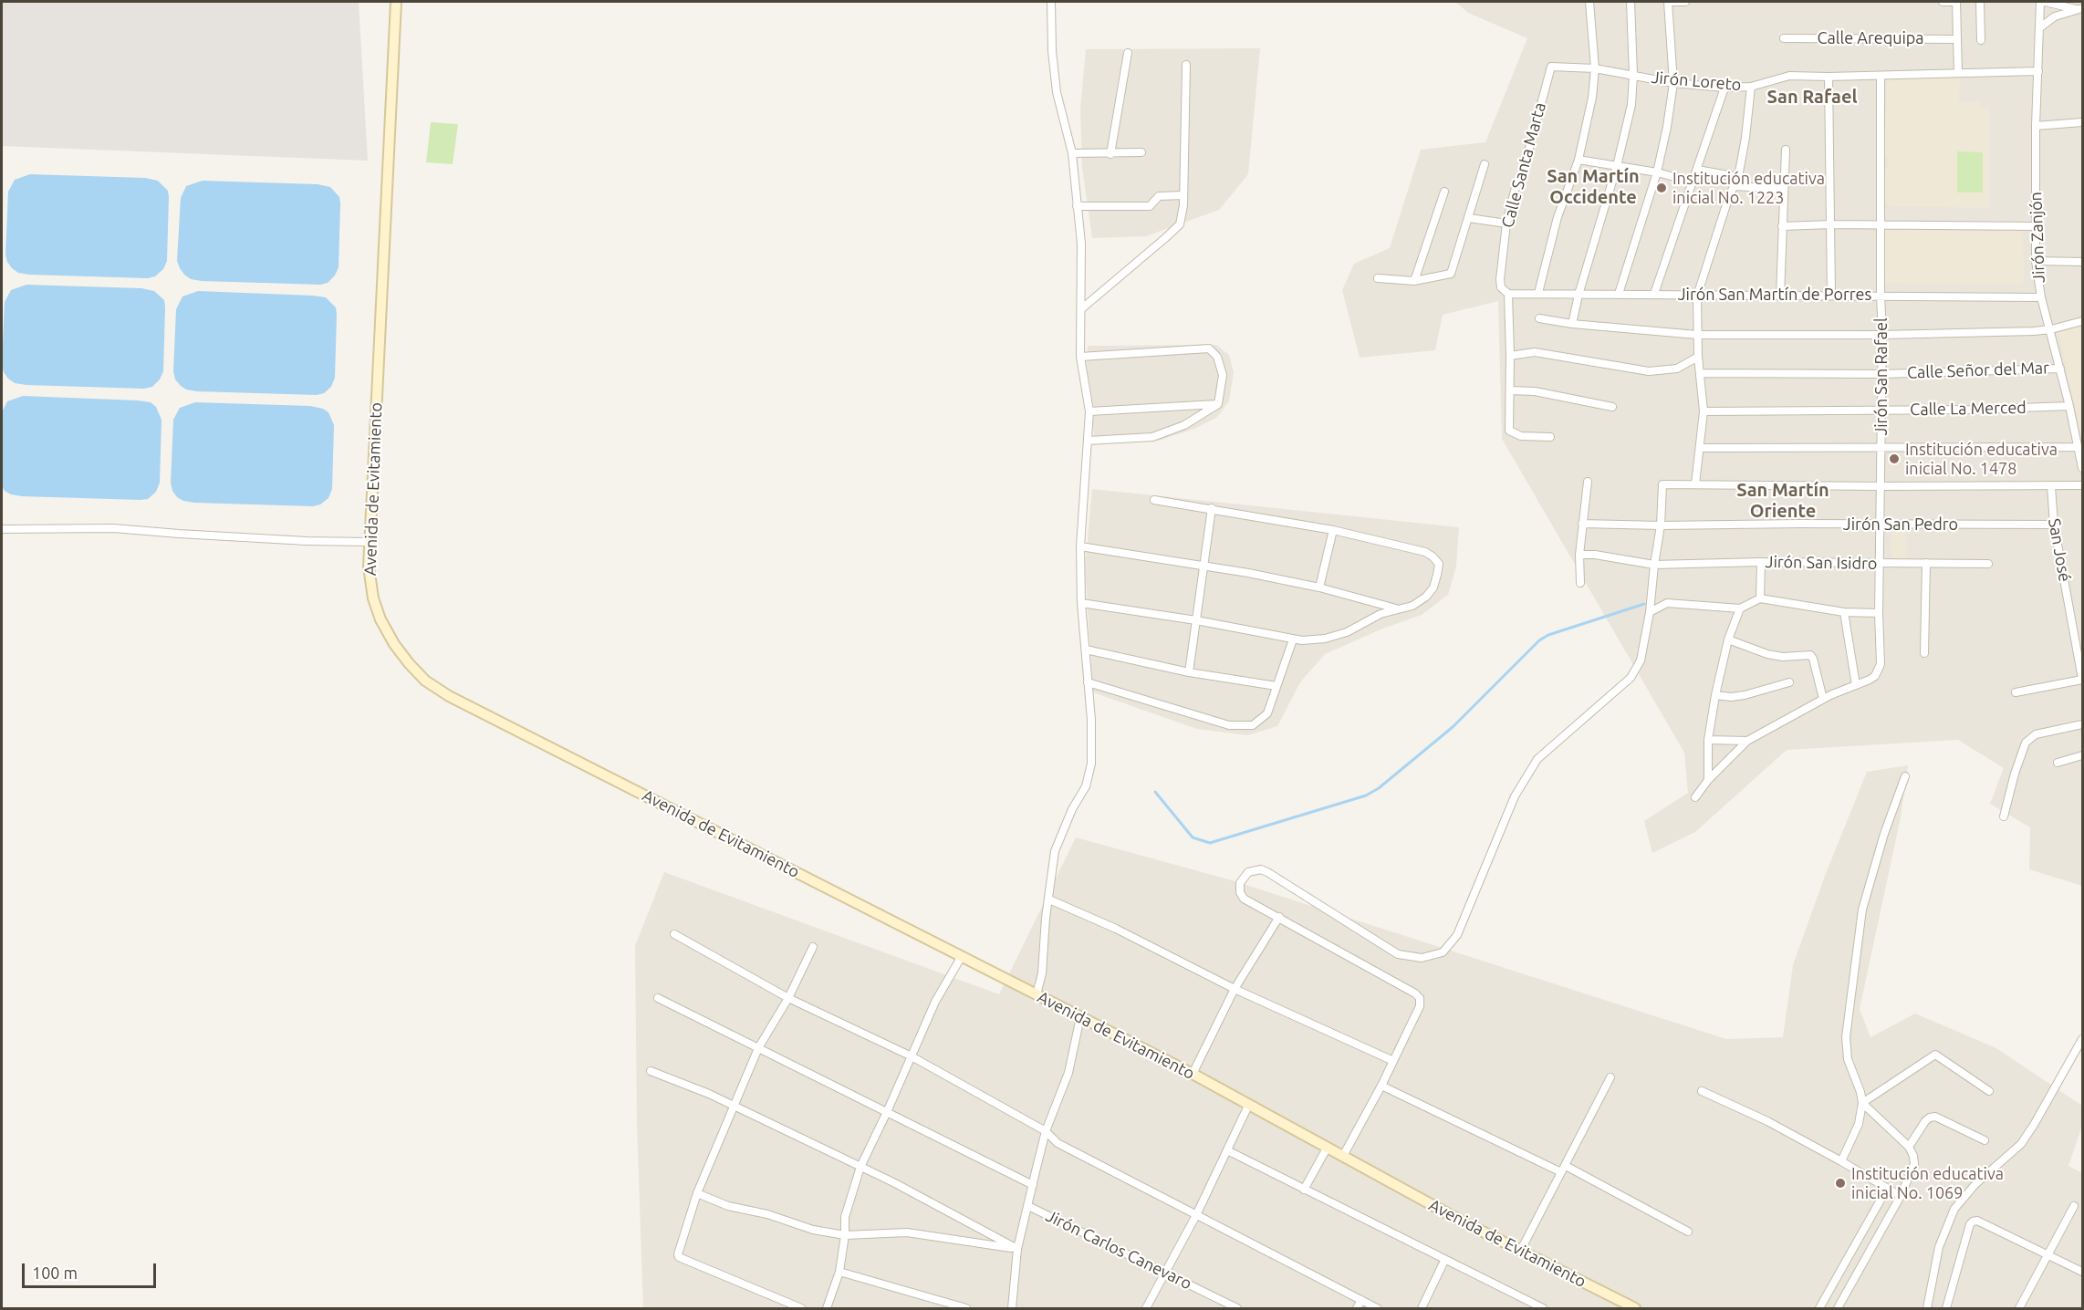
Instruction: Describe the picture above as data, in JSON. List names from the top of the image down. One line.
{"streets":{"street":["Calle Arequipa","Jirón Loreto","Calle Santa Marta","Jirón Zanjón","Jirón San Martín de Porres","Calle Señor del Mar","Jirón San Rafael","Calle La Merced","Avenida de Evitamiento","Jirón San Pedro","San José","Jirón San Isidro","Jirón Carlos Canevaro"]},"crossings":[["Jirón Loreto","Calle Santa Marta"],["Jirón Loreto","Jirón Zanjón"],["Jirón Loreto","Jirón San Rafael"],["Calle Santa Marta","Jirón San Martín de Porres"],["Jirón Zanjón","Jirón San Martín de Porres"],["Jirón Zanjón","Calle Señor del Mar"],["Jirón Zanjón","Calle La Merced"],["Jirón San Martín de Porres","Jirón San Rafael"],["Calle Señor del Mar","Jirón San Rafael"],["Jirón San Rafael","Calle La Merced"],["Jirón San Rafael","Jirón San Pedro"],["Jirón San Rafael","Jirón San Isidro"],["Jirón San Pedro","San José"]],"districts":["San Rafael","San Martín Occidente","San Martín Oriente"],"places":["Institución educativa inicial No. 1223","Institución educativa inicial No. 1478","Institución educativa inicial No. 1069"],"scale_bar":"100 m"}
